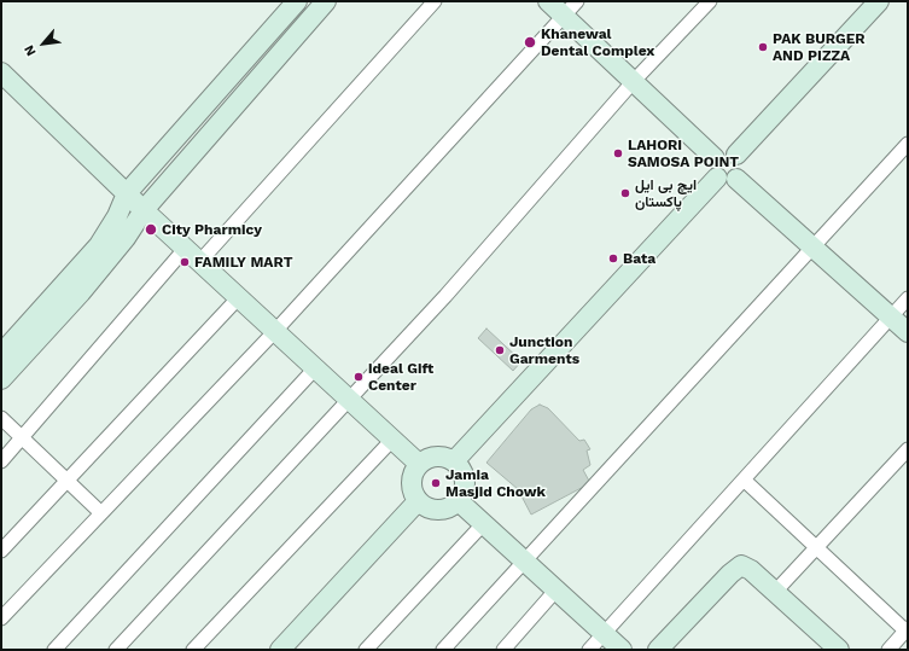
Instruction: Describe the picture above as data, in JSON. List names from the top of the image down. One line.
{"places":["Khanewal Dental Complex","PAK BURGER AND PIZZA","LAHORI SAMOSA POINT","ایچ بی ایل پاکستان","City Pharmicy","Bata","FAMILY MART","Junction Garments","ideal Gift Center","Jamia Masjid Chowk"],"north":"bottom left"}
